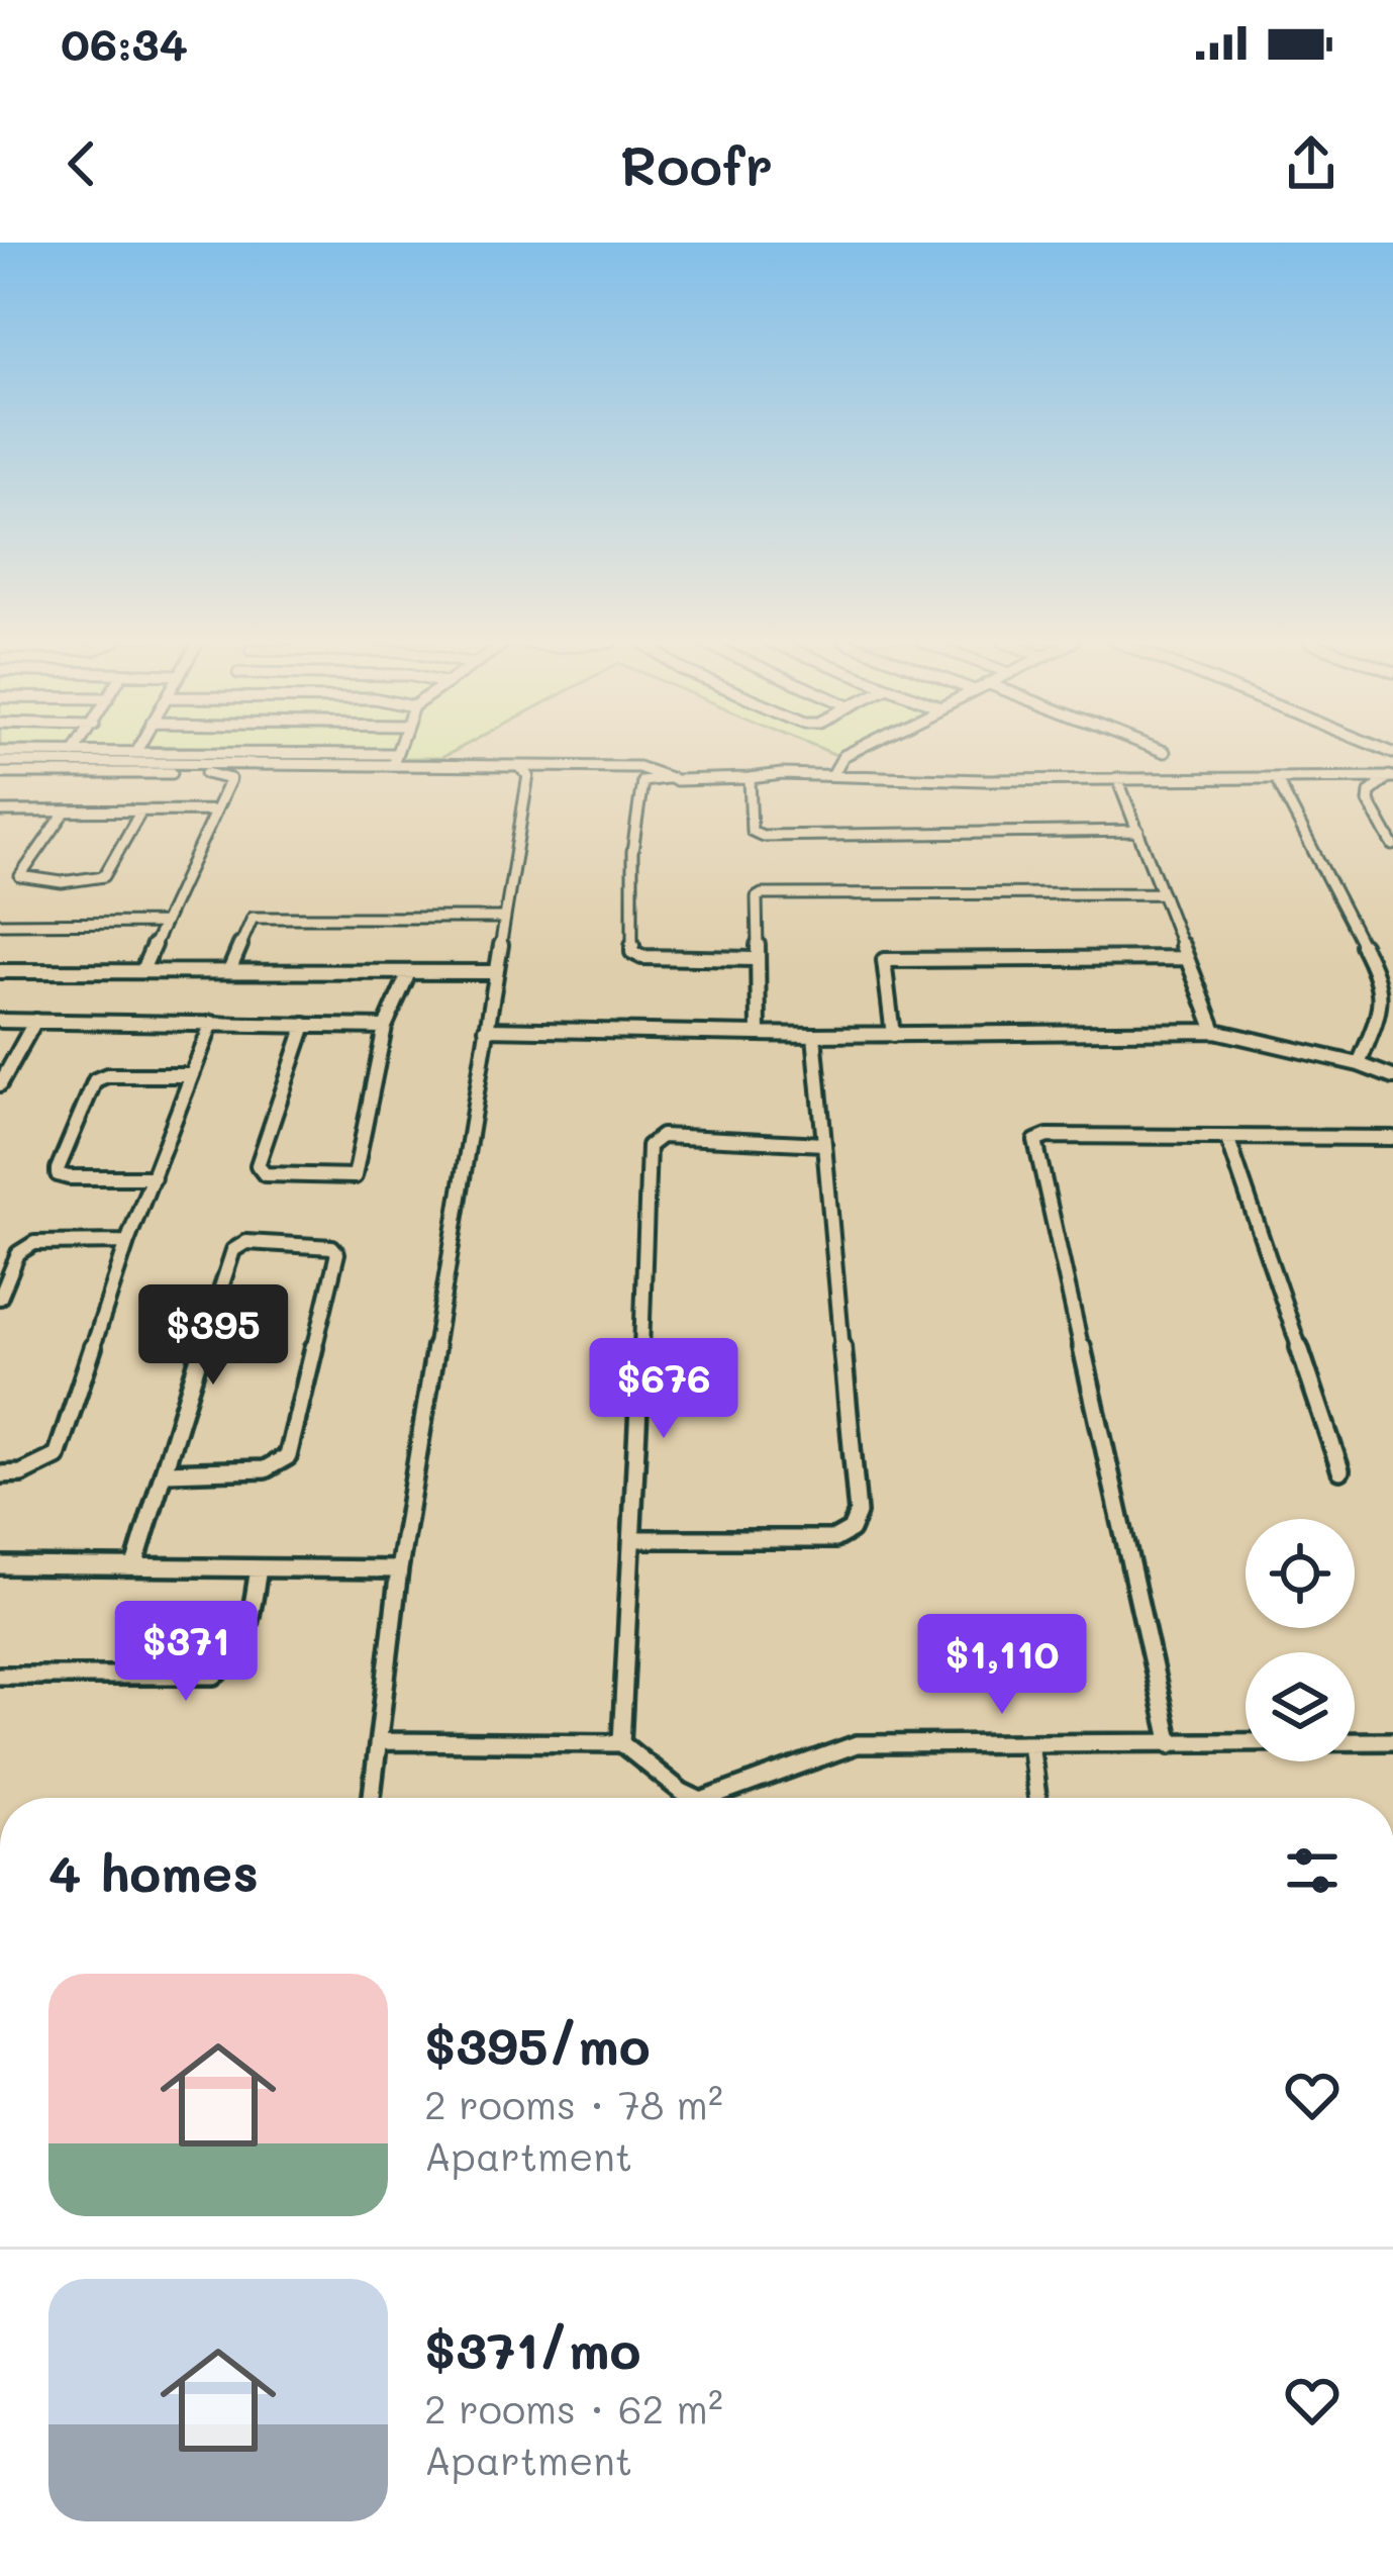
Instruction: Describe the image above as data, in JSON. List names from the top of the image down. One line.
{"page":{"status":"06:34","header":"Roofr","price":["$395","$676","$371","$1,110"],"heading":"4 homes","list":[{"name":"$395/mo","note":"2 rooms · 78 m² · Apartment"},{"name":"$371/mo","note":"2 rooms · 62 m² · Apartment"}]}}
